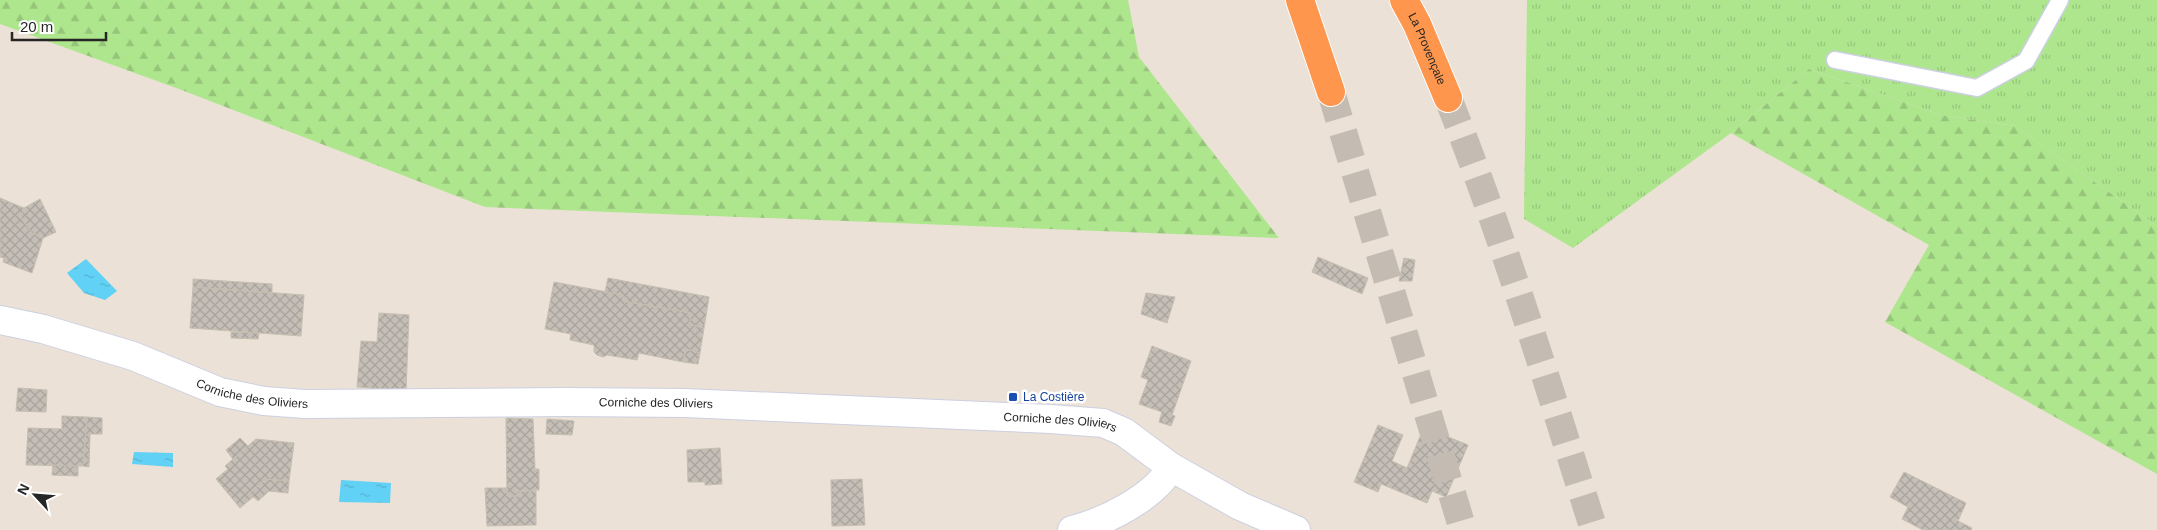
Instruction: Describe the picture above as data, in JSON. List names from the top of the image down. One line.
{"streets":{"highway":["La Provençale"],"street":["Corniche des Oliviers"]},"places":{"transit":["La Costière"]},"scale_bar":"20 m","north":"top left"}
